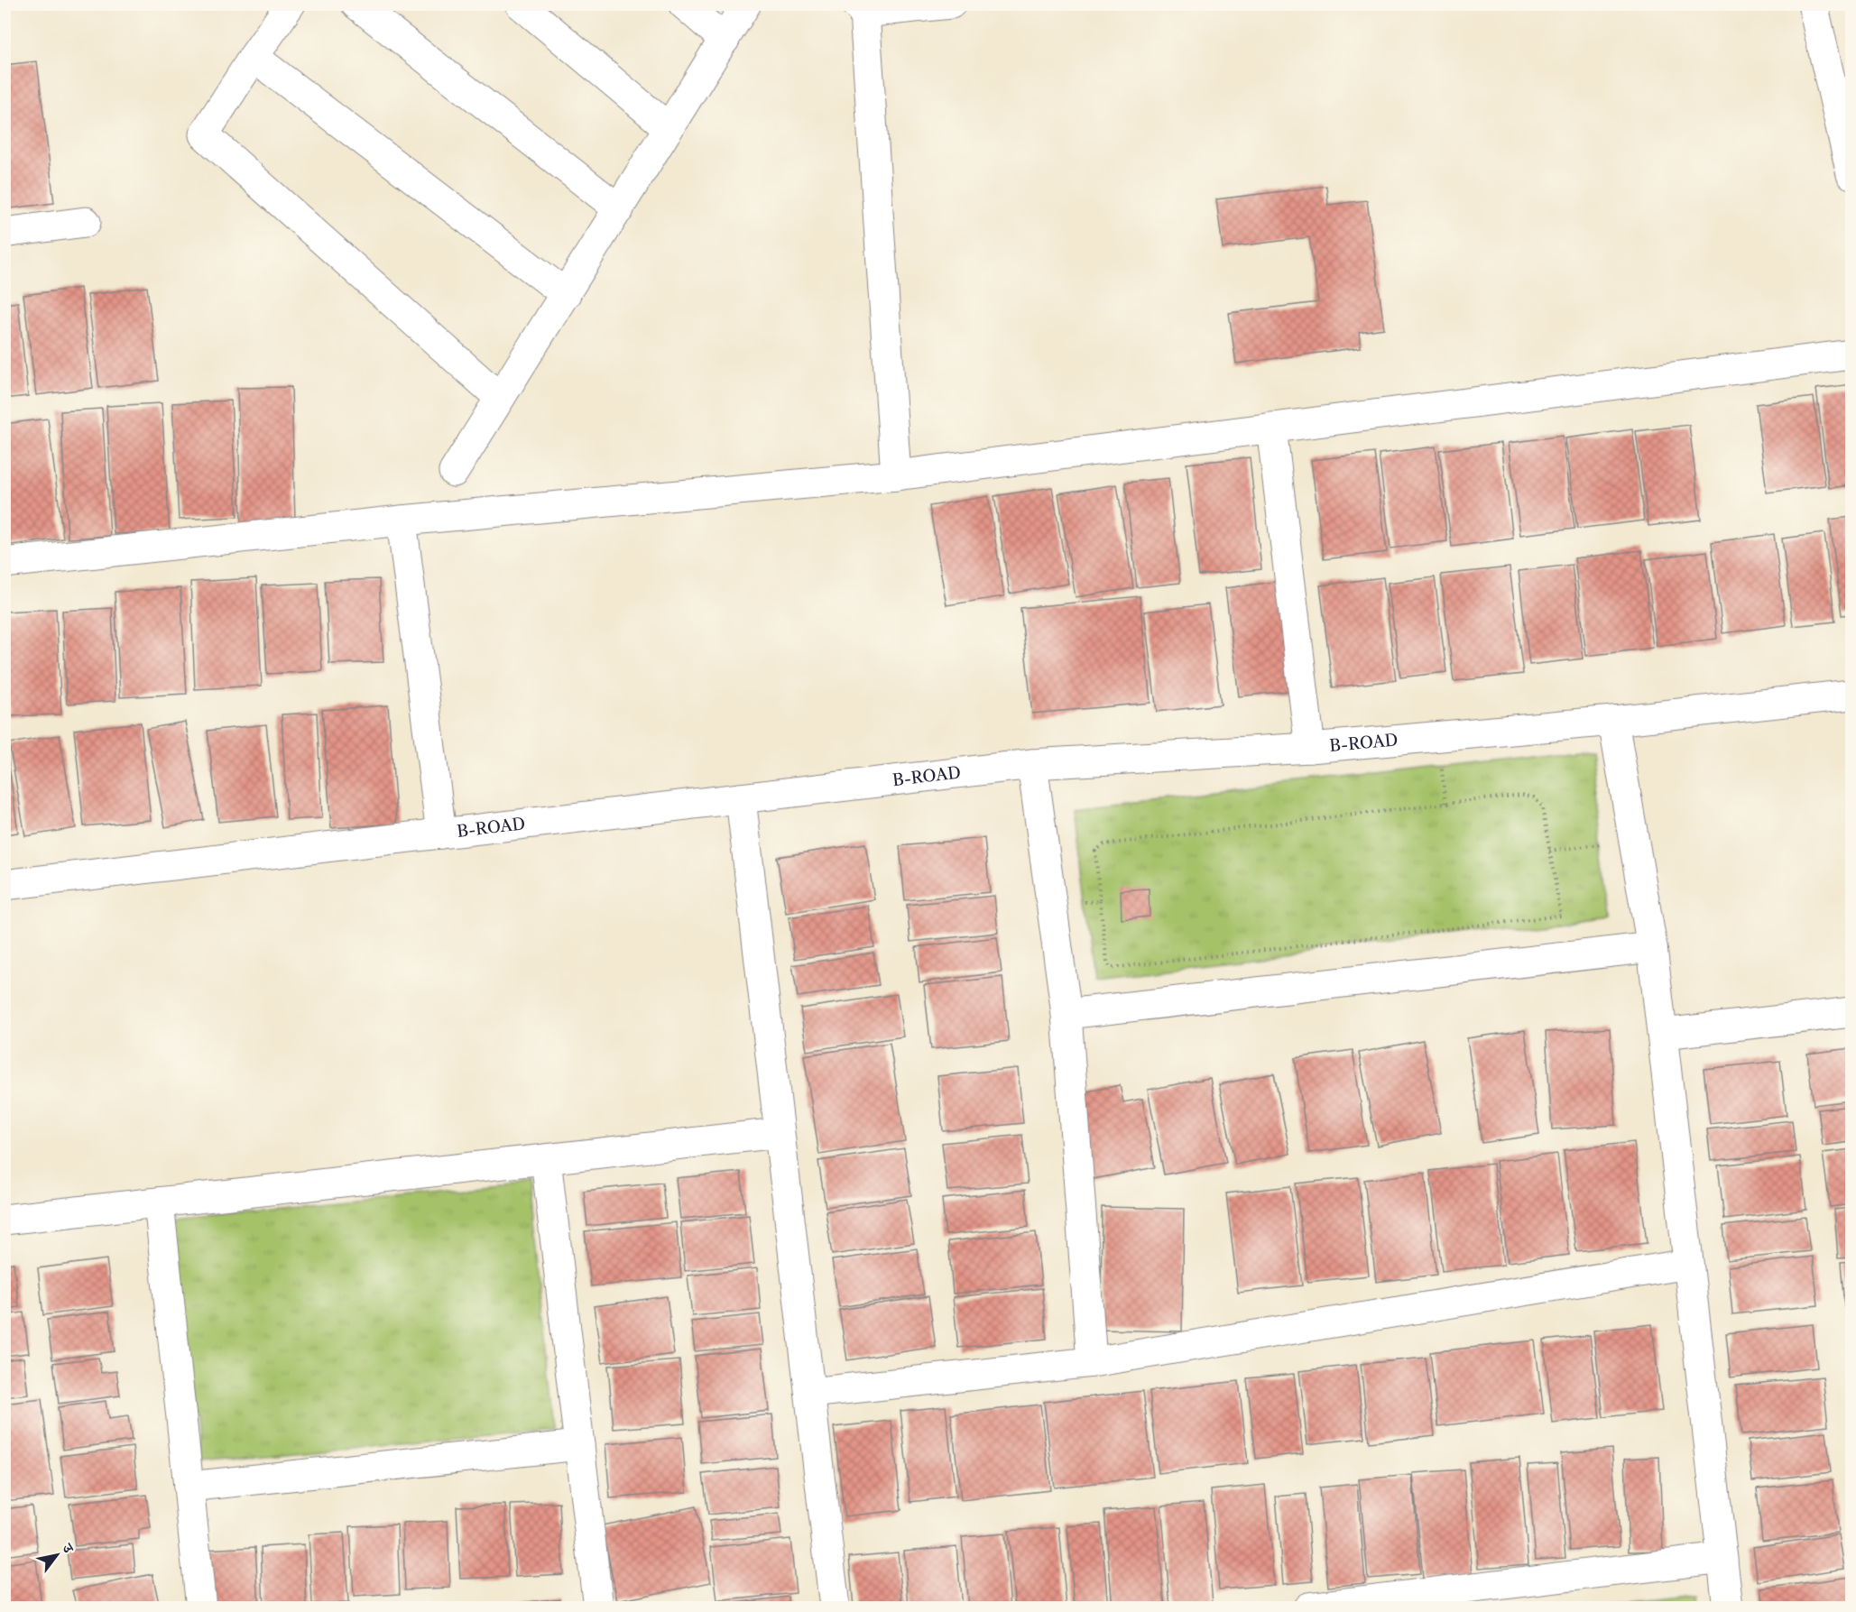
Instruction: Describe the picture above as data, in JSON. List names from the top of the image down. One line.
{"streets":{"street":["B-ROAD"]},"north":"top right"}
